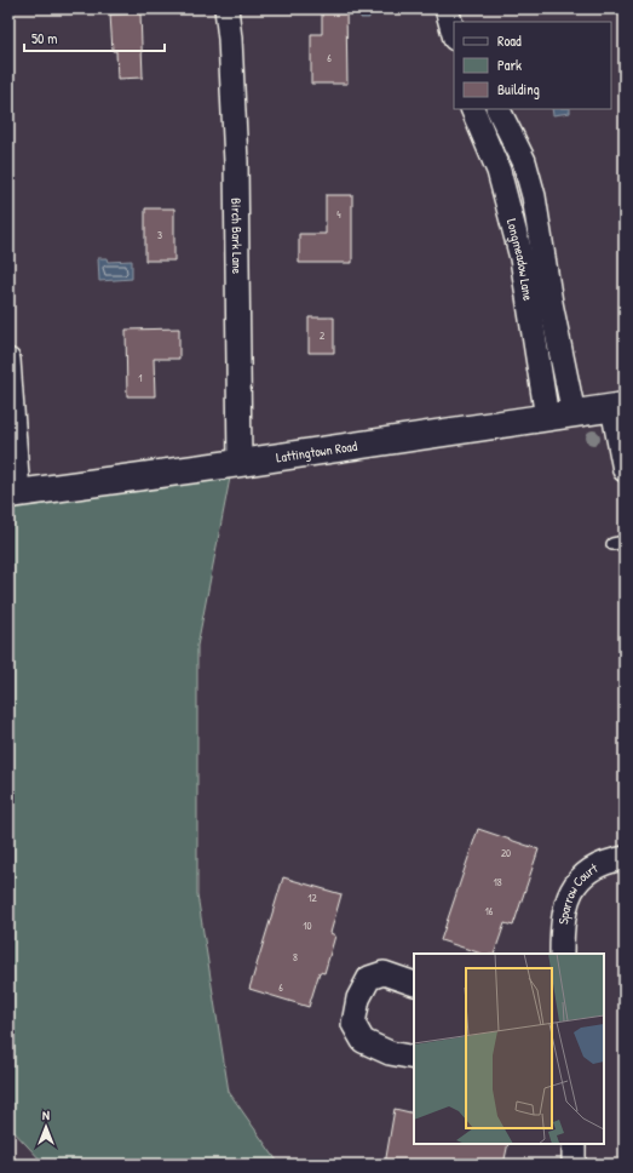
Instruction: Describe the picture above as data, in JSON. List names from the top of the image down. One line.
{"streets":{"street":["Birch Bark Lane","Longmeadow Lane","Lattingtown Road","Sparrow Court"]},"crossings":[["Birch Bark Lane","Lattingtown Road"],["Longmeadow Lane","Lattingtown Road"]],"house_numbers":["6","4","3","2","1","20","18","12","16","10","8","6"],"legend":["Road","Park","Building"],"scale_bar":"50 m","north":"top"}
